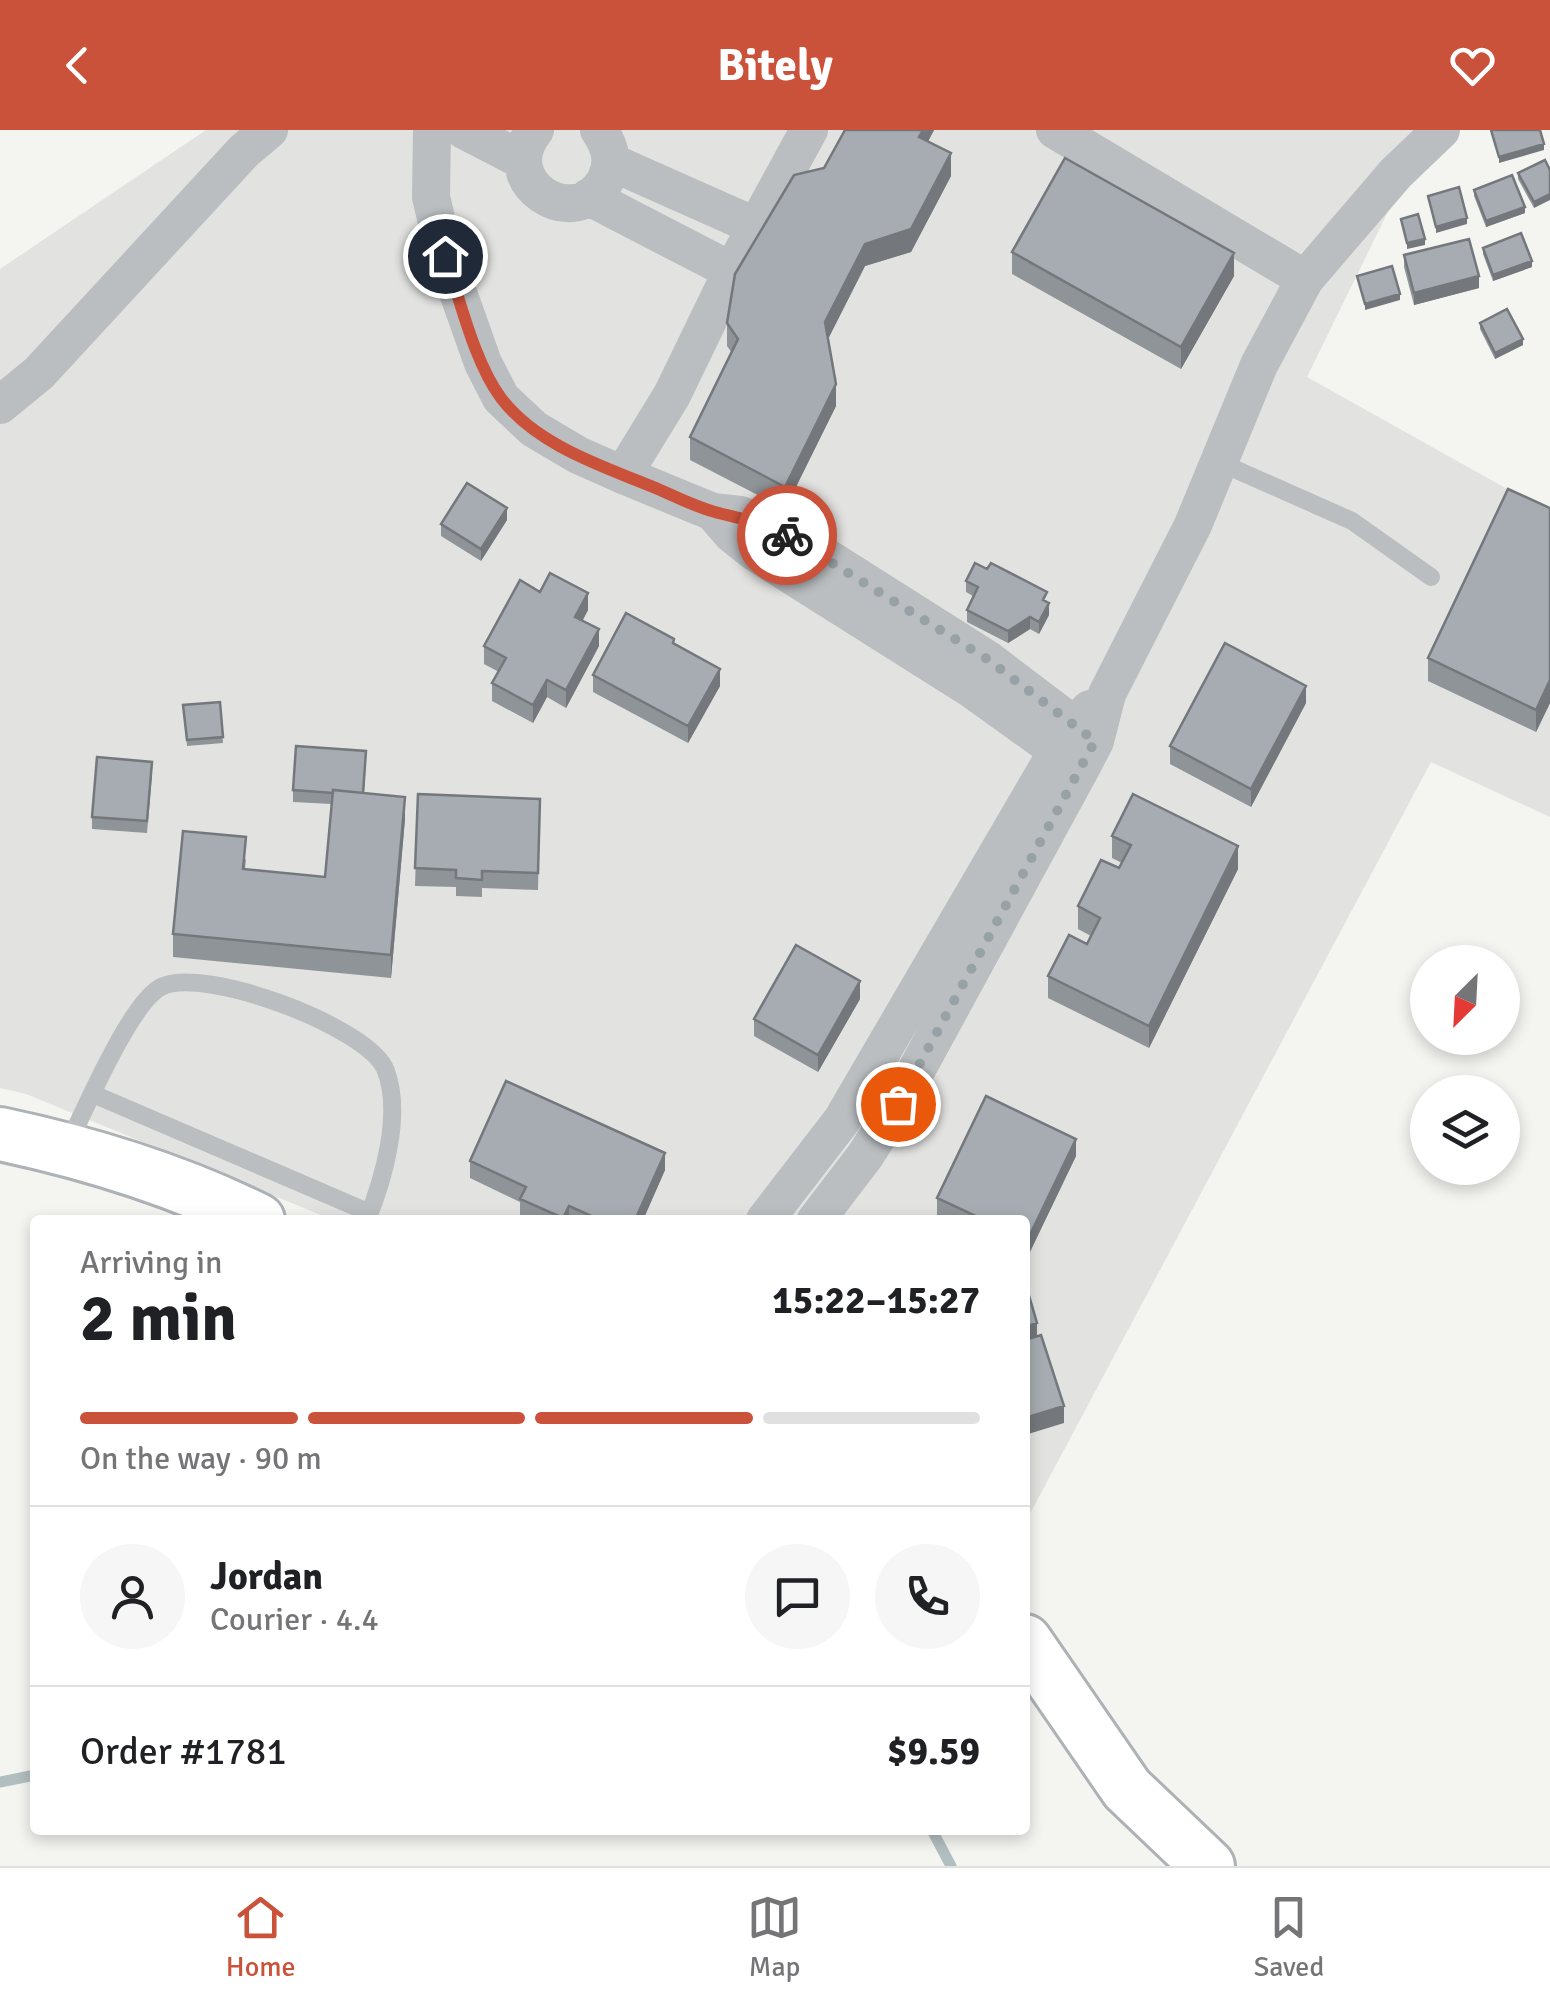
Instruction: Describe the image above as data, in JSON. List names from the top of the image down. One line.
{"north":"bottom left","page":{"header":"Bitely","heading":["2 min","Arriving in","15:22–15:27"],"panel":["Jordan","Courier · 4.4","Order #1781","$9.59"],"bar":"On the way · 90 m","tabs":["Home","Map","Saved"]}}
